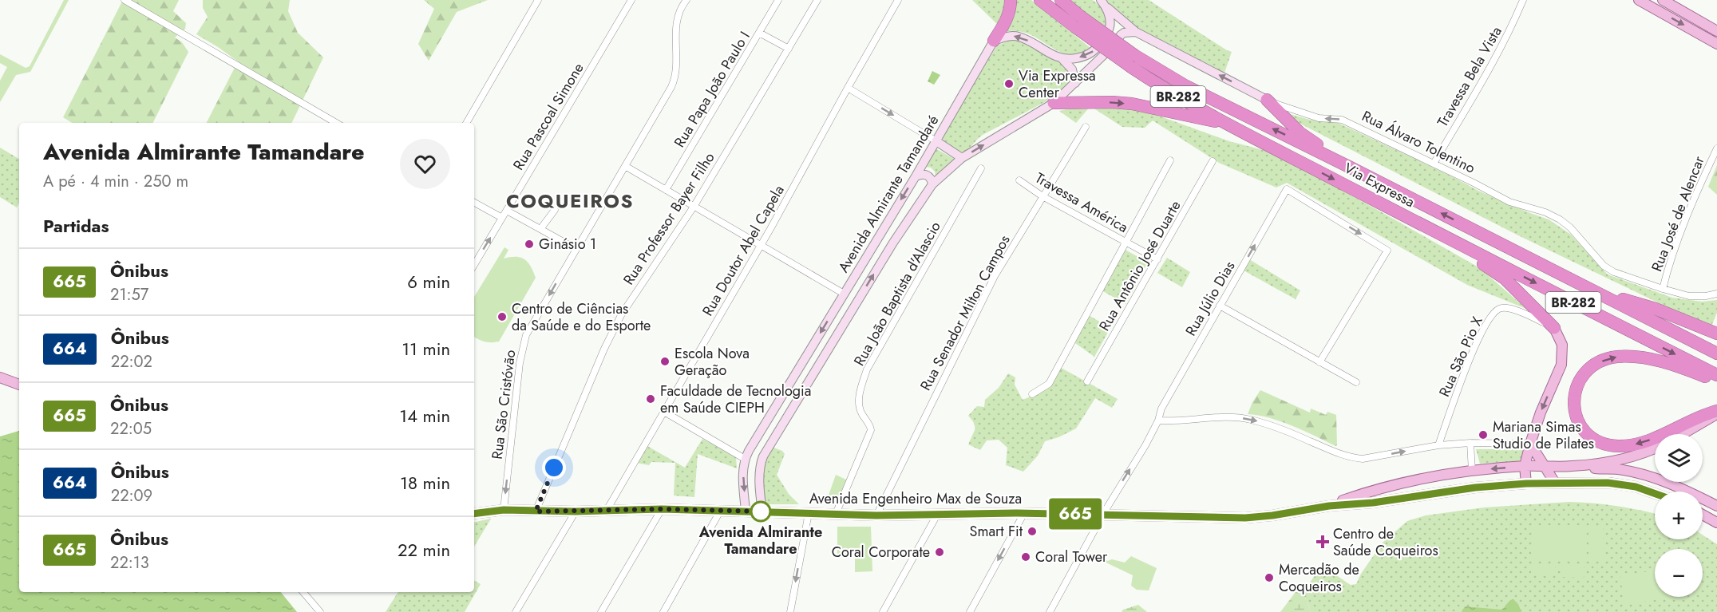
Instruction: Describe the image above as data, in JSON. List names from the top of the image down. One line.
{"streets":{"highway":["BR-282","Via Expressa"],"main road":["Rua Álvaro Tolentino","Avenida Almirante Tamandaré","Avenida Engenheiro Max de Souza"],"street":["Travessa Bela Vista","Rua Papa João Paulo I","Rua Pascoal Simone","Travessa América","Rua José de Alencar","Rua Professor Bayer Filho","Rua Doutor Abel Capela","Rua Antônio José Duarte","Rua João Baptista d'Alascio","Rua Júlio Dias","Rua Senador Milton Campos","Rua São Pio X","Rua São Cristóvão"]},"crossings":[["Travessa Bela Vista","Rua Álvaro Tolentino"],["Rua Álvaro Tolentino","Avenida Almirante Tamandaré"],["Rua Álvaro Tolentino","Rua José de Alencar"],["Avenida Almirante Tamandaré","Avenida Engenheiro Max de Souza"],["Travessa América","Rua Antônio José Duarte"],["Travessa América","Rua Senador Milton Campos"],["Rua Professor Bayer Filho","Avenida Engenheiro Max de Souza"],["Rua Doutor Abel Capela","Avenida Engenheiro Max de Souza"],["Rua João Baptista d'Alascio","Avenida Engenheiro Max de Souza"],["Rua Júlio Dias","Avenida Engenheiro Max de Souza"],["Rua Senador Milton Campos","Avenida Engenheiro Max de Souza"],["Rua São Cristóvão","Avenida Engenheiro Max de Souza"]],"one_way":["Rua Álvaro Tolentino","Rua São Cristóvão"],"districts":["COQUEIROS"],"places":{"other":["Via Expressa Center","Ginásio 1","Centro de Ciências da Saúde e do Esporte","Escola Nova Geração","Faculdade de Tecnologia em Saúde CIEPH","Mariana Simas Studio de Pilates","Avenida Almirante Tamandare","Smart Fit","Coral Corporate","Coral Tower","Mercadão de Coqueiros"],"health":["Centro de Saúde Coqueiros"]},"lines":["bus line 665"],"page":{"on_map":"665","heading":[["Avenida Almirante Tamandare","A pé · 4 min · 250 m"],"Partidas"],"list":[{"mark":"665","name":"Ônibus","note":"21:57","value":"6 min"},{"mark":"664","name":"Ônibus","note":"22:02","value":"11 min"},{"mark":"665","name":"Ônibus","note":"22:05","value":"14 min"},{"mark":"664","name":"Ônibus","note":"22:09","value":"18 min"},{"mark":"665","name":"Ônibus","note":"22:13","value":"22 min"}],"map_buttons":["+","−"]}}
